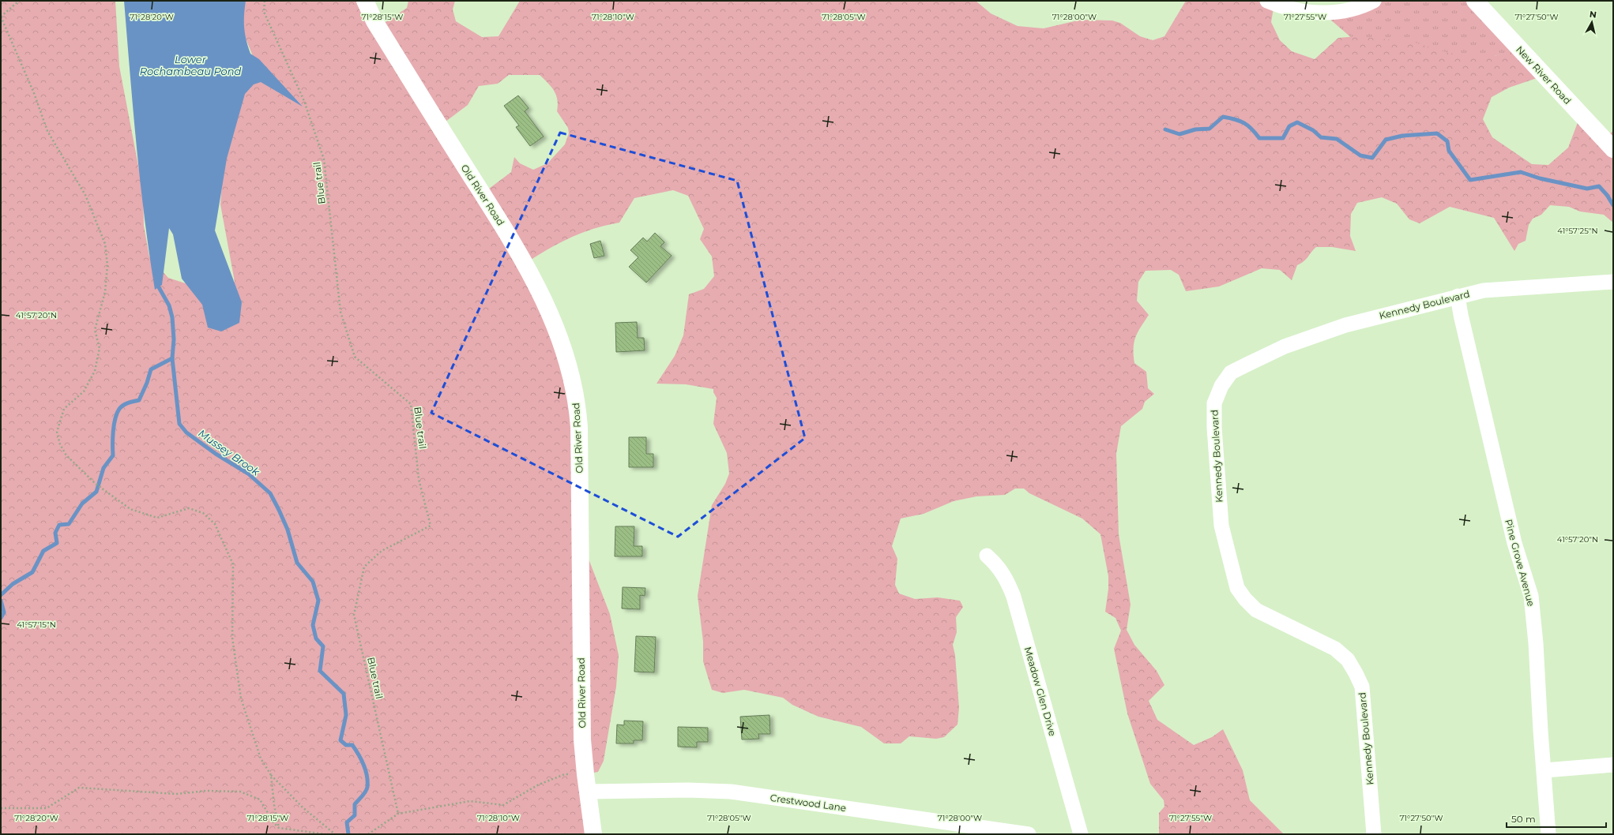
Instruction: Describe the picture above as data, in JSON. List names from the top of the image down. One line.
{"streets":{"main road":["New River Road","Old River Road"],"street":["Kennedy Boulevard","Pine Grove Avenue","Meadow Glen Drive","Crestwood Lane"],"path":["Blue trail"]},"crossings":[["Old River Road","Crestwood Lane"],["Kennedy Boulevard","Pine Grove Avenue"]],"water":["Lower Rochambeau Pond","Mussey Brook"],"scale_bar":"50 m","north":"top","coordinates":["71°28'20\"W","71°28'15\"W","71°28'10\"W","71°28'05\"W","71°28'00\"W","71°27'55\"W","71°27'50\"W","41°57'25\"N","41°57'20\"N","41°57'15\"N"]}
